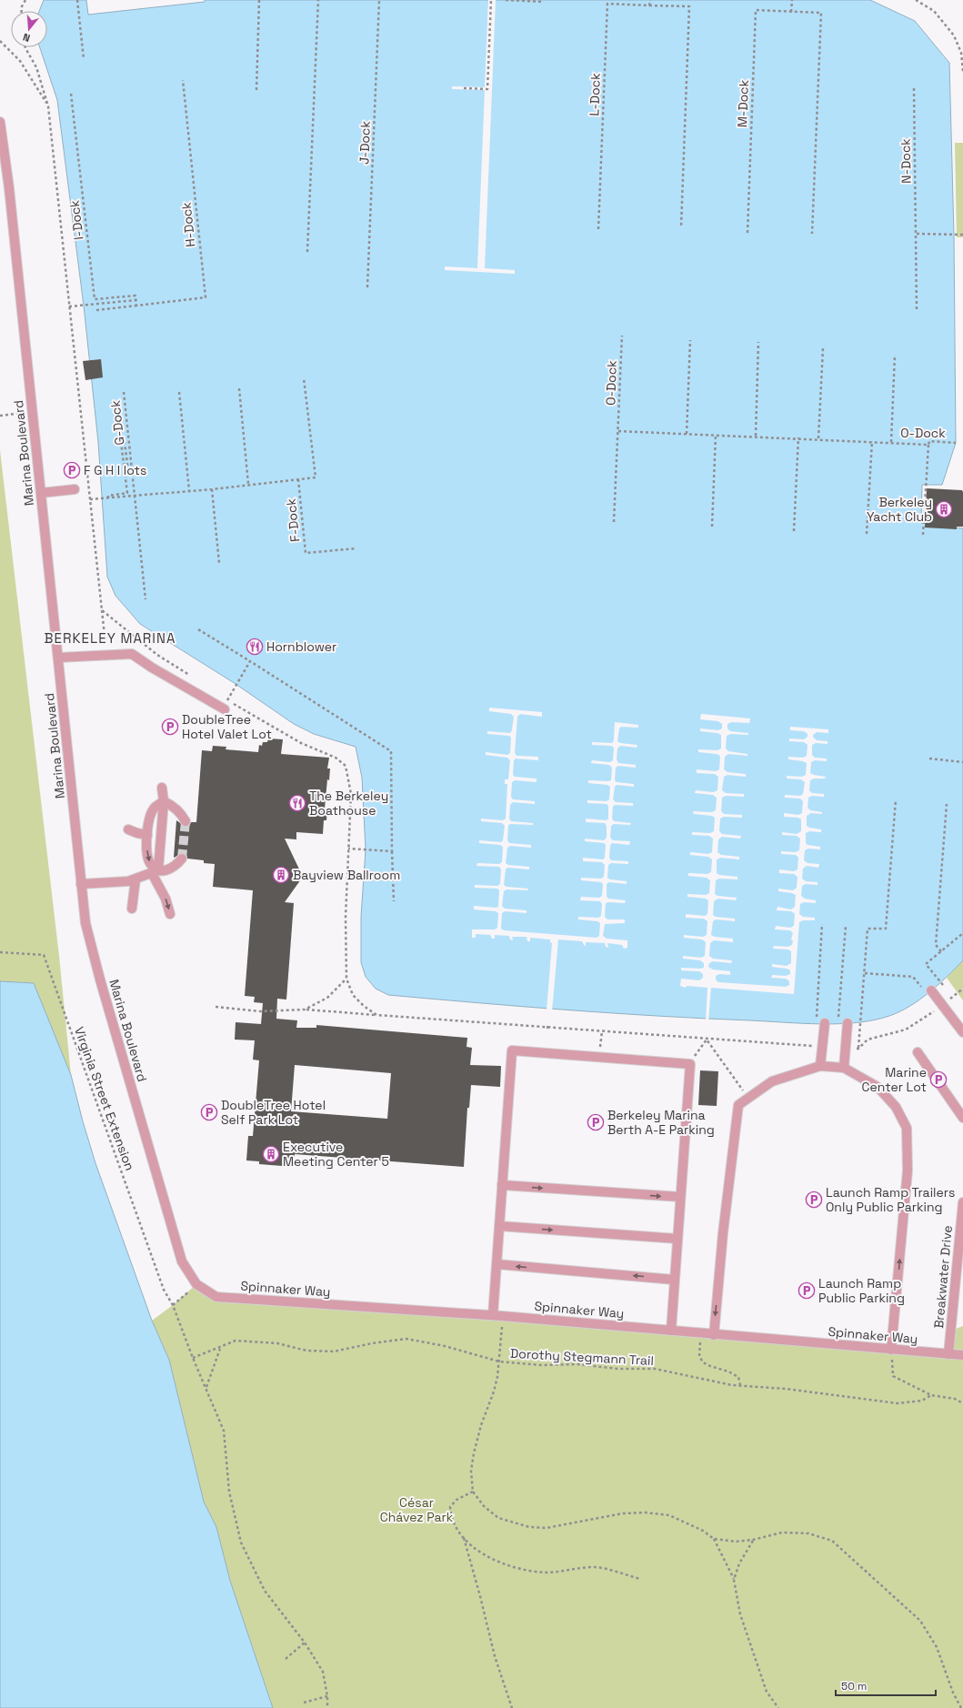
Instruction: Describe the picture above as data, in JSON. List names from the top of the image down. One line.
{"streets":{"street":["Marina Boulevard","Breakwater Drive","Spinnaker Way"],"path":["L-Dock","M-Dock","J-Dock","N-Dock","I-Dock","H-Dock","O-Dock","G-Dock","F-Dock","Virginia Street Extension","Dorothy Stegmann Trail"]},"crossings":[["Marina Boulevard","Spinnaker Way"],["Breakwater Drive","Spinnaker Way"]],"districts":["BERKELEY MARINA"],"parks":["César Chávez Park"],"places":{"parking":["F G H I lots","DoubleTree Hotel Valet Lot","Marine Center Lot","DoubleTree Hotel Self Park Lot","Berkeley Marina Berth A-E Parking","Launch Ramp Trailers Only Public Parking","Launch Ramp Public Parking"],"building":["Berkeley Yacht Club","Bayview Ballroom","Executive Meeting Center 5"],"restaurant":["Hornblower","The Berkeley Boathouse"]},"scale_bar":"50 m","north":"bottom"}
